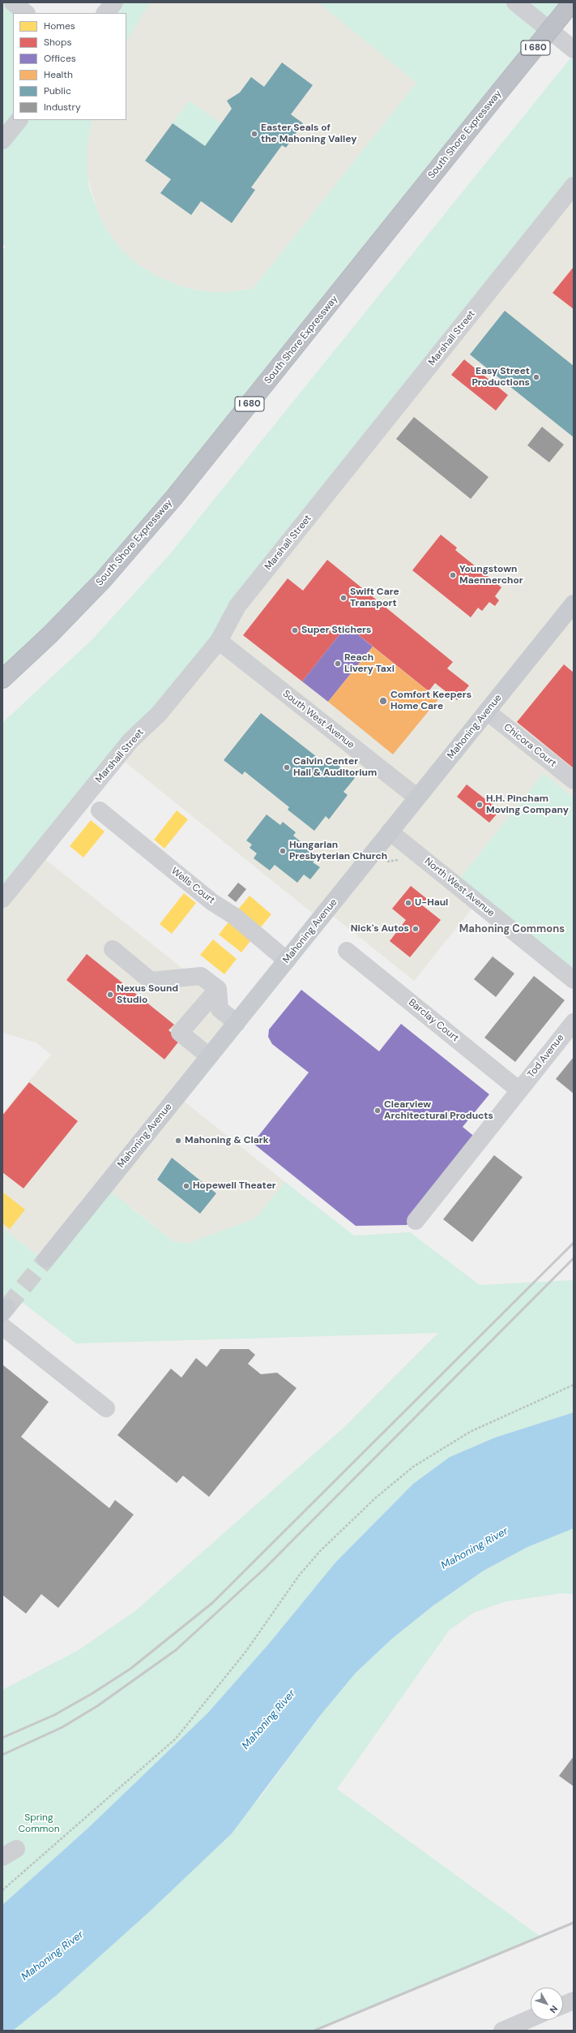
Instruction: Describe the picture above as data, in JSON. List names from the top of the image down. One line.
{"streets":{"highway":["I 680","South Shore Expressway"],"main road":["Mahoning Avenue"],"street":["Marshall Street","South West Avenue","Chicora Court","Wells Court","North West Avenue","Barclay Court","Tod Avenue"]},"crossings":[["Marshall Street","South West Avenue"],["South West Avenue","Mahoning Avenue"],["Mahoning Avenue","Chicora Court"],["Mahoning Avenue","Wells Court"],["Mahoning Avenue","North West Avenue"],["Barclay Court","Tod Avenue"]],"districts":["Mahoning Commons"],"water":["Mahoning River"],"parks":["Spring Common"],"places":["Easter Seals of the Mahoning Valley","Easy Street Productions","Youngstown Maennerchor","Swift Care Transport","Super Stichers","Reach Livery Taxi","Comfort Keepers Home Care","Calvin Center Hall & Auditorium","H.H. Pincham Moving Company","Hungarian Presbyterian Church","U-Haul","Nick's Autos","Nexus Sound Studio","Clearview Architectural Products","Mahoning & Clark","Hopewell Theater"],"legend":["Homes","Shops","Offices","Health","Public","Industry"],"north":"bottom right"}
